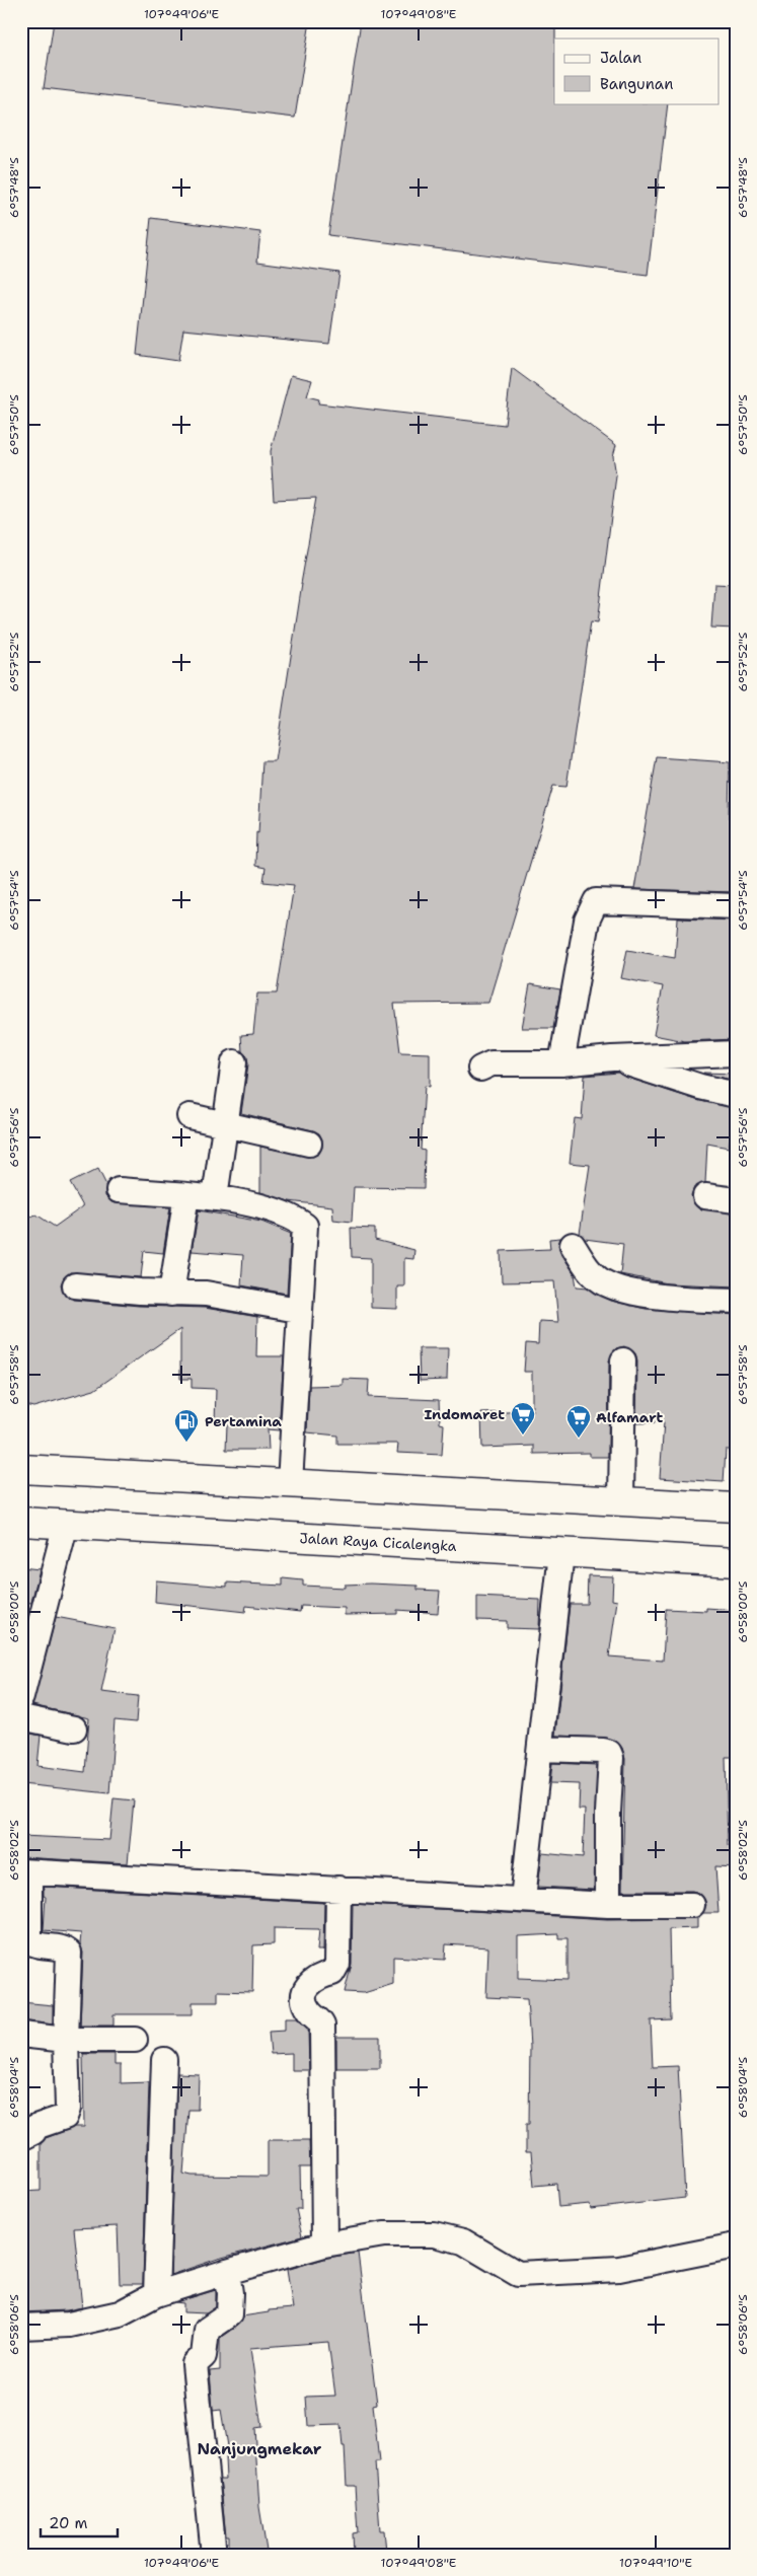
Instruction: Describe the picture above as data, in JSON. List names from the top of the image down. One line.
{"streets":{"highway":["Jalan Raya Cicalengka"]},"districts":["Nanjungmekar"],"places":{"supermarket":["Indomaret","Alfamart"],"fuel station":["Pertamina"]},"legend":["Jalan","Bangunan"],"scale_bar":"20 m","coordinates":["107°49'06\"E","107°49'08\"E","6°57'48\"S","6°57'50\"S","6°57'52\"S","6°57'54\"S","6°57'56\"S","6°57'58\"S","6°58'00\"S","6°58'02\"S","6°58'04\"S","6°58'06\"S","107°49'10\"E"]}
